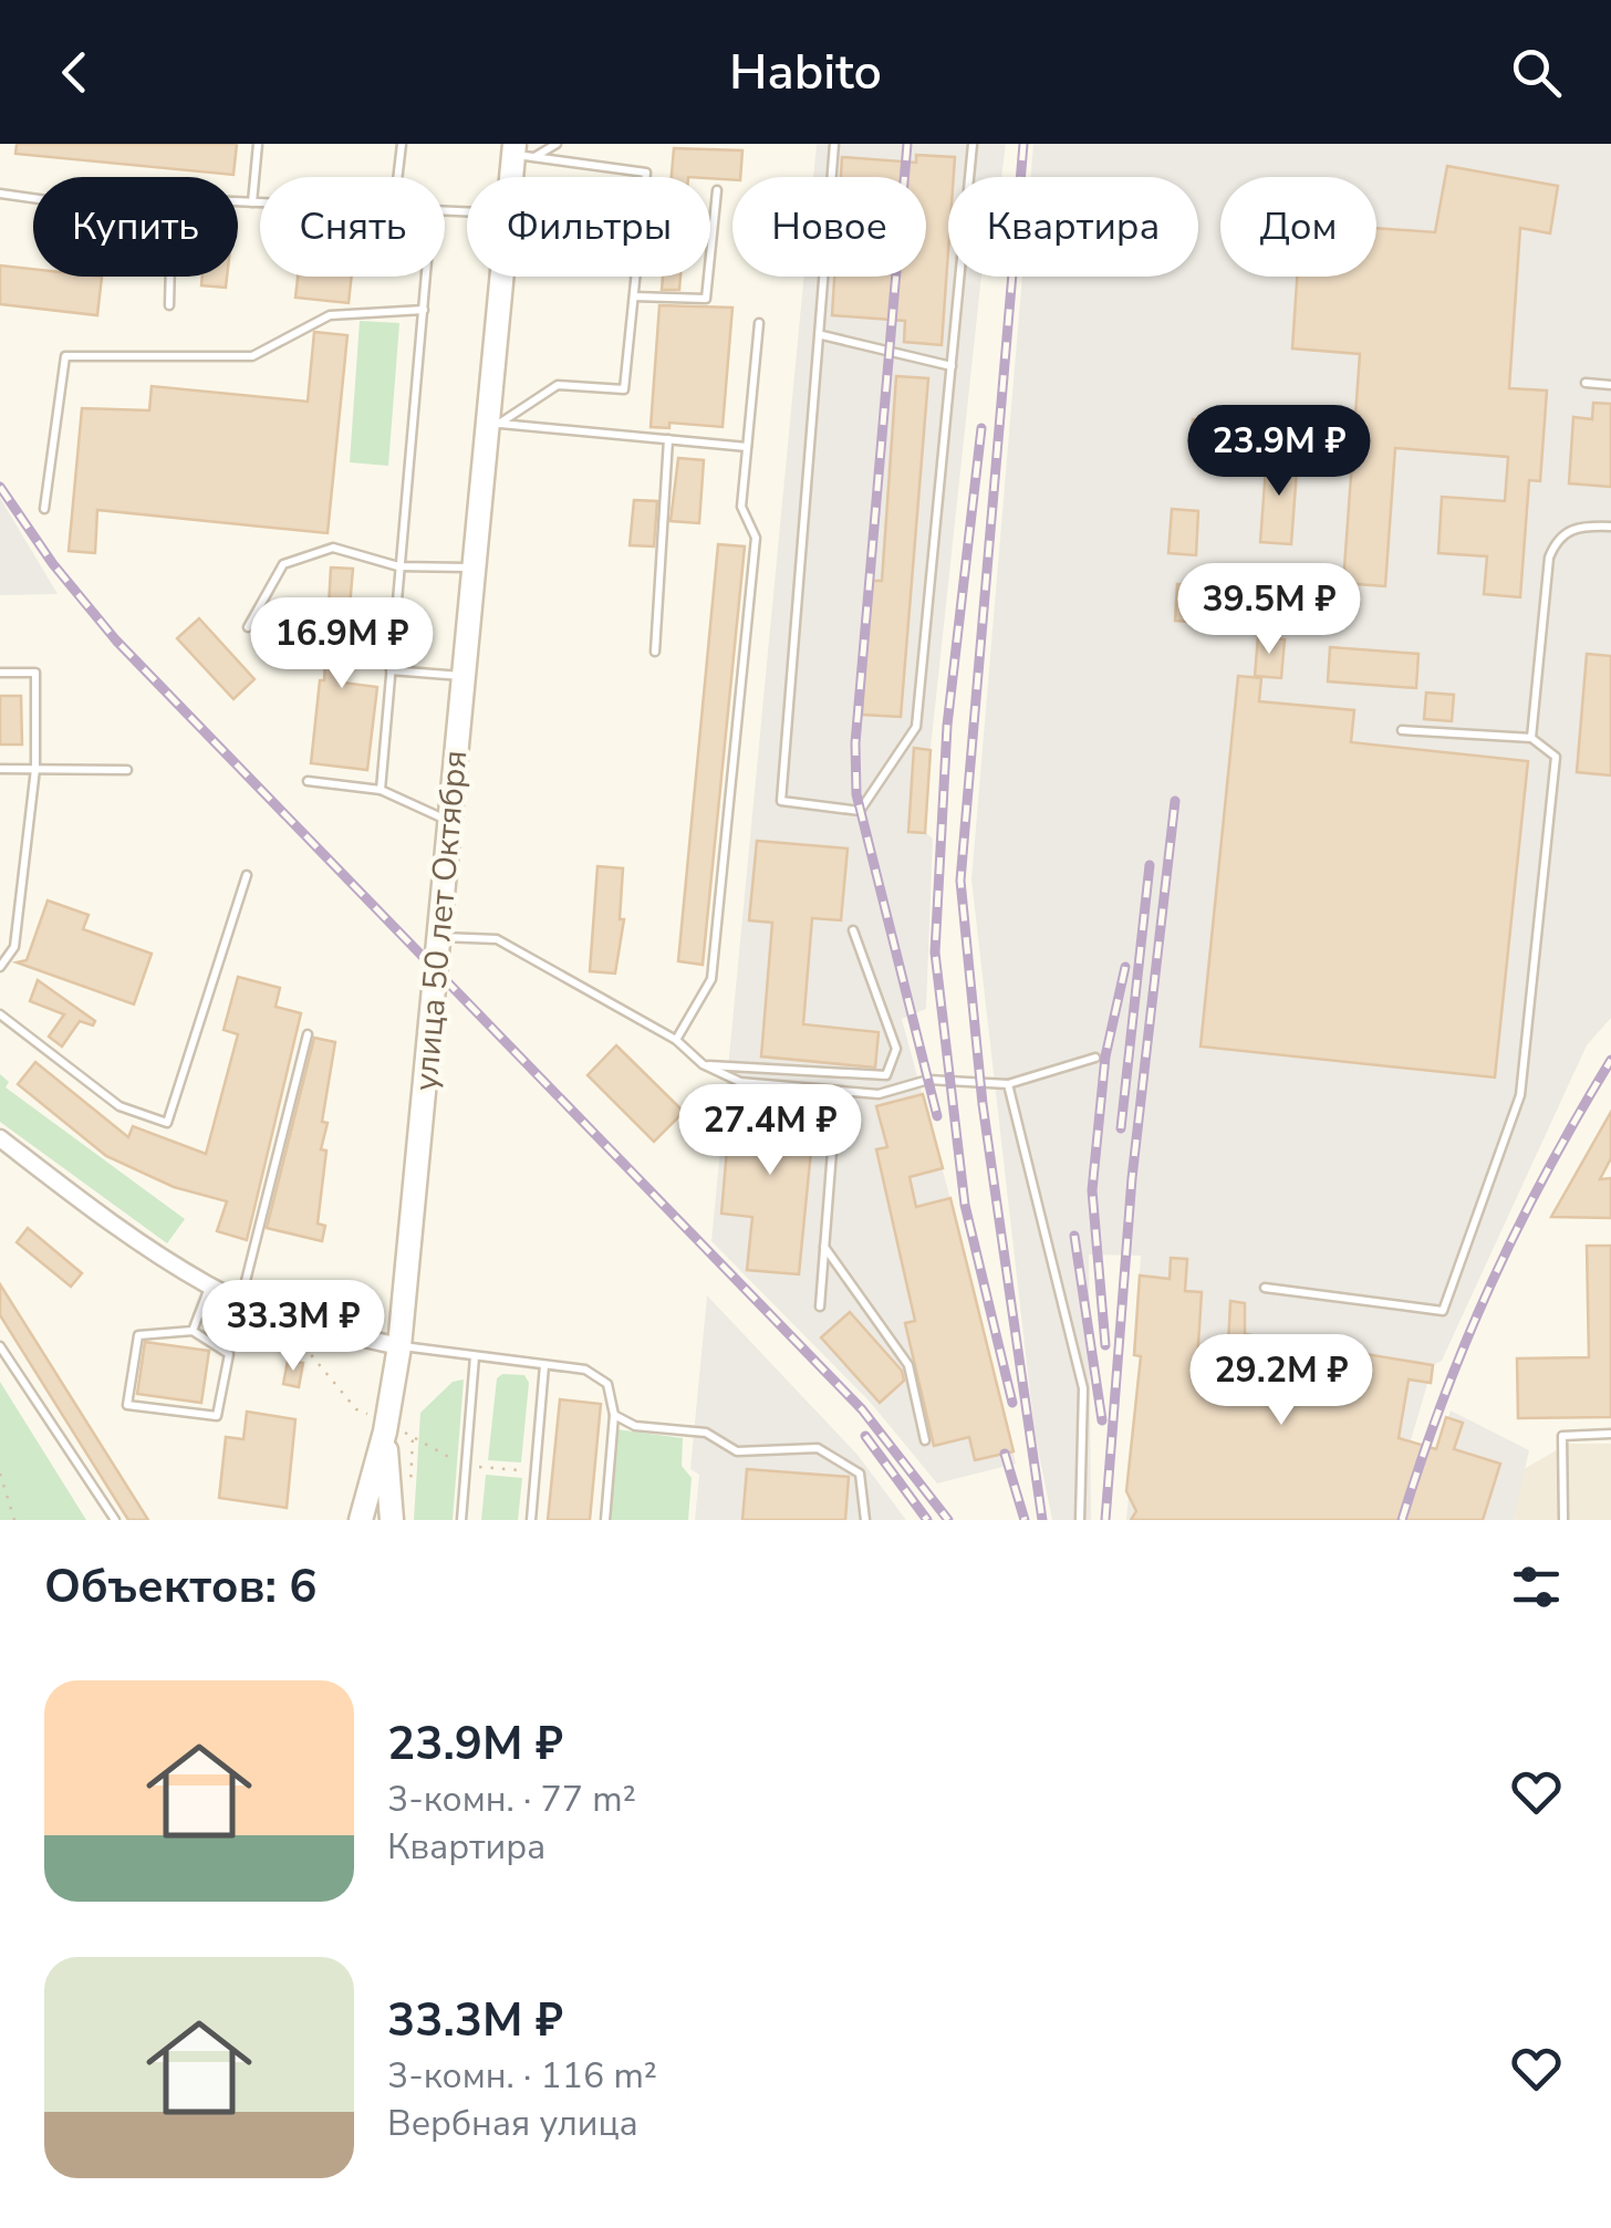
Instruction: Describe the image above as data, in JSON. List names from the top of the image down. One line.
{"streets":{"main road":["улица 50 лет Октября"]},"page":{"header":"Habito","chip":["Купить","Снять","Фильтры","Новое","Квартира","Дом"],"price":["23.9M ₽","39.5M ₽","16.9M ₽","27.4M ₽","33.3M ₽","29.2M ₽"],"heading":"Объектов: 6","list":[{"name":"23.9M ₽","note":"3-комн. · 77 m² · Квартира"},{"name":"33.3M ₽","note":"3-комн. · 116 m² · Вербная улица"}]}}
